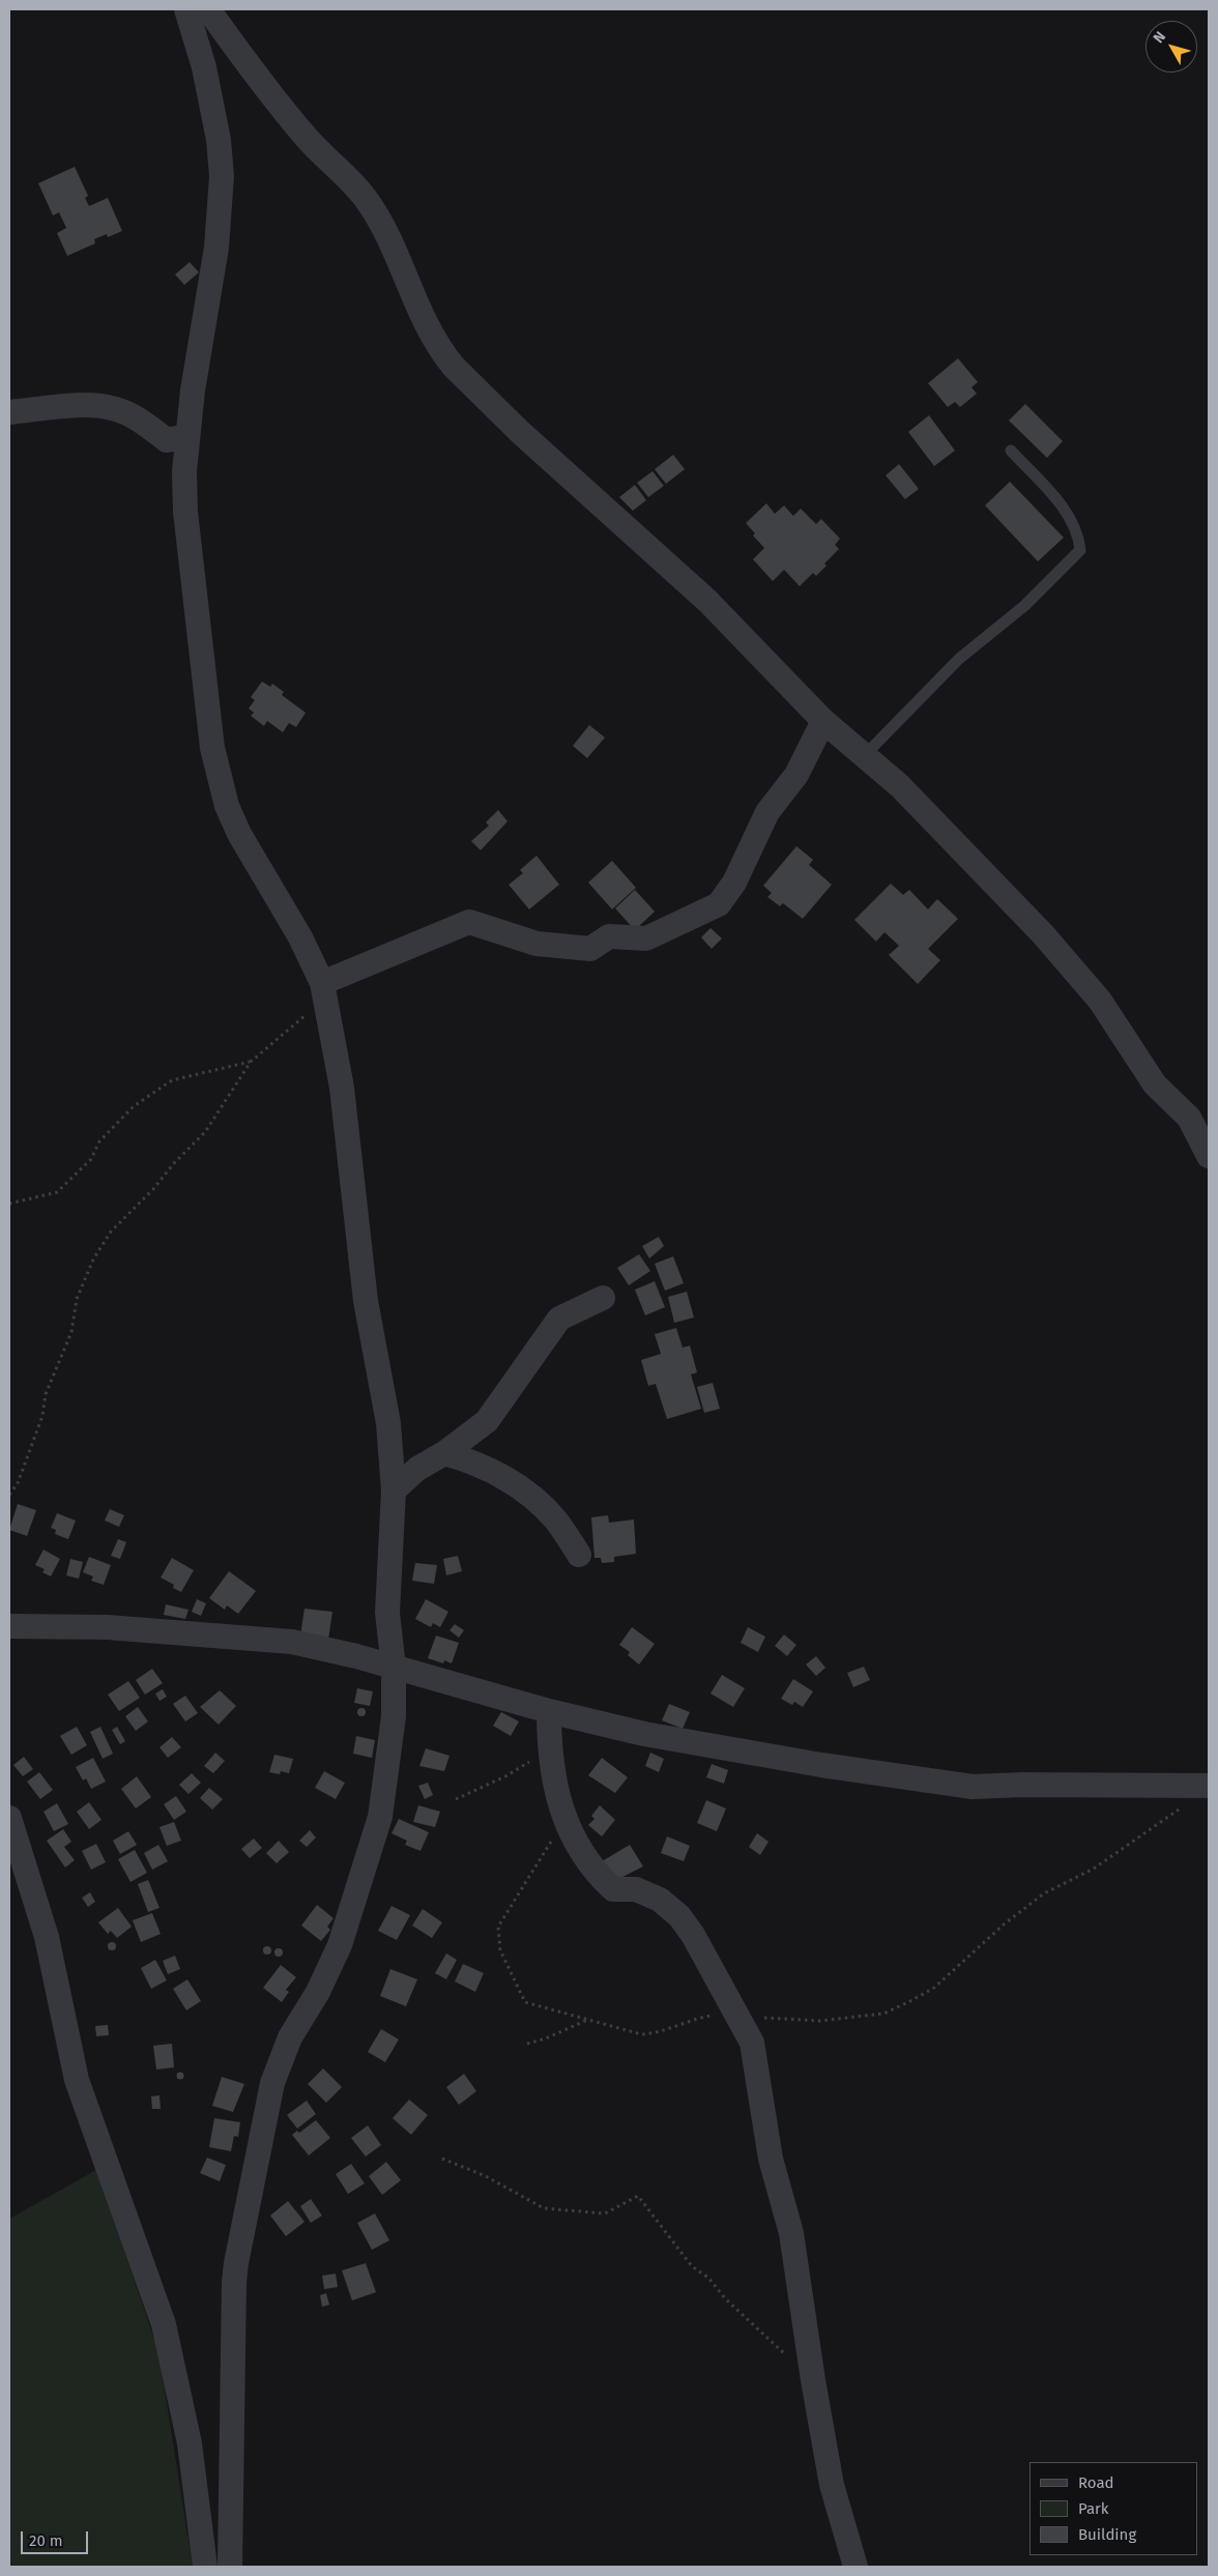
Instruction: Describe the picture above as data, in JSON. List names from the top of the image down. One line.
{"legend":["Road","Park","Building"],"scale_bar":"20 m","north":"top left"}
